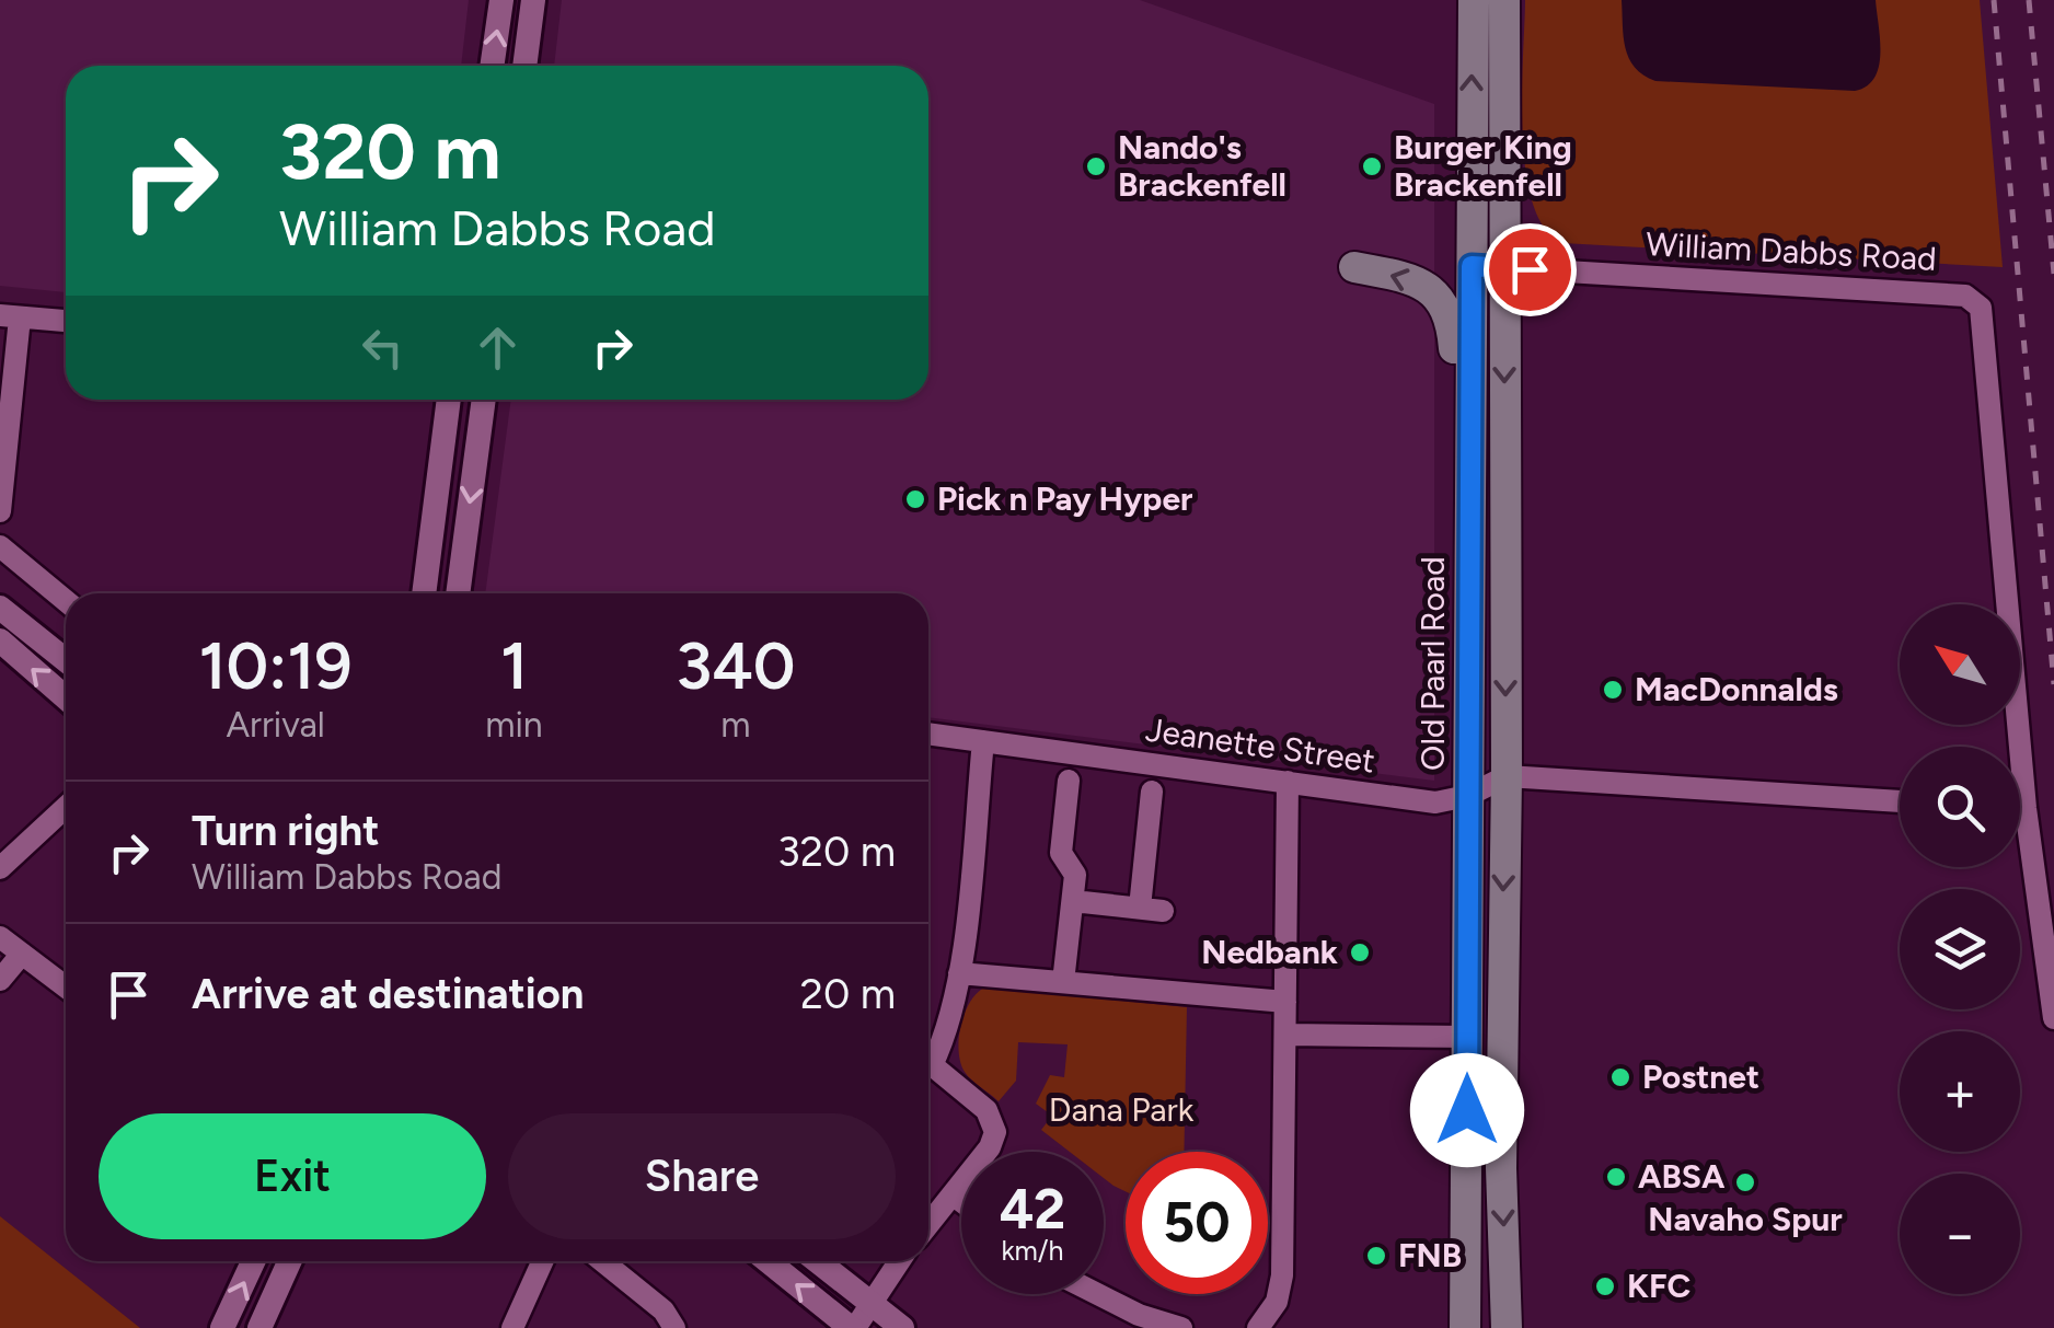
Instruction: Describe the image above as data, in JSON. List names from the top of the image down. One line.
{"streets":{"main road":["Old Paarl Road"],"street":["William Dabbs Road","Jeanette Street"]},"crossings":[["William Dabbs Road","Old Paarl Road"],["Old Paarl Road","Jeanette Street"]],"parks":["Dana Park"],"places":["Nando's Brackenfell","Burger King Brackenfell","Pick n Pay Hyper","MacDonnalds","Nedbank","Postnet","ABSA","Navaho Spur","FNB","KFC"],"north":"top left","page":{"turn":["320 m","William Dabbs Road"],"eta":["10:19","Arrival","1","min","340","m"],"map_buttons":["+","−"],"list":[{"name":"Turn right","note":"William Dabbs Road","value":"320 m"},{"name":"Arrive at destination","value":"20 m"}],"buttons":["Exit","Share"],"speed":"42 km/h","limit":"50"}}
